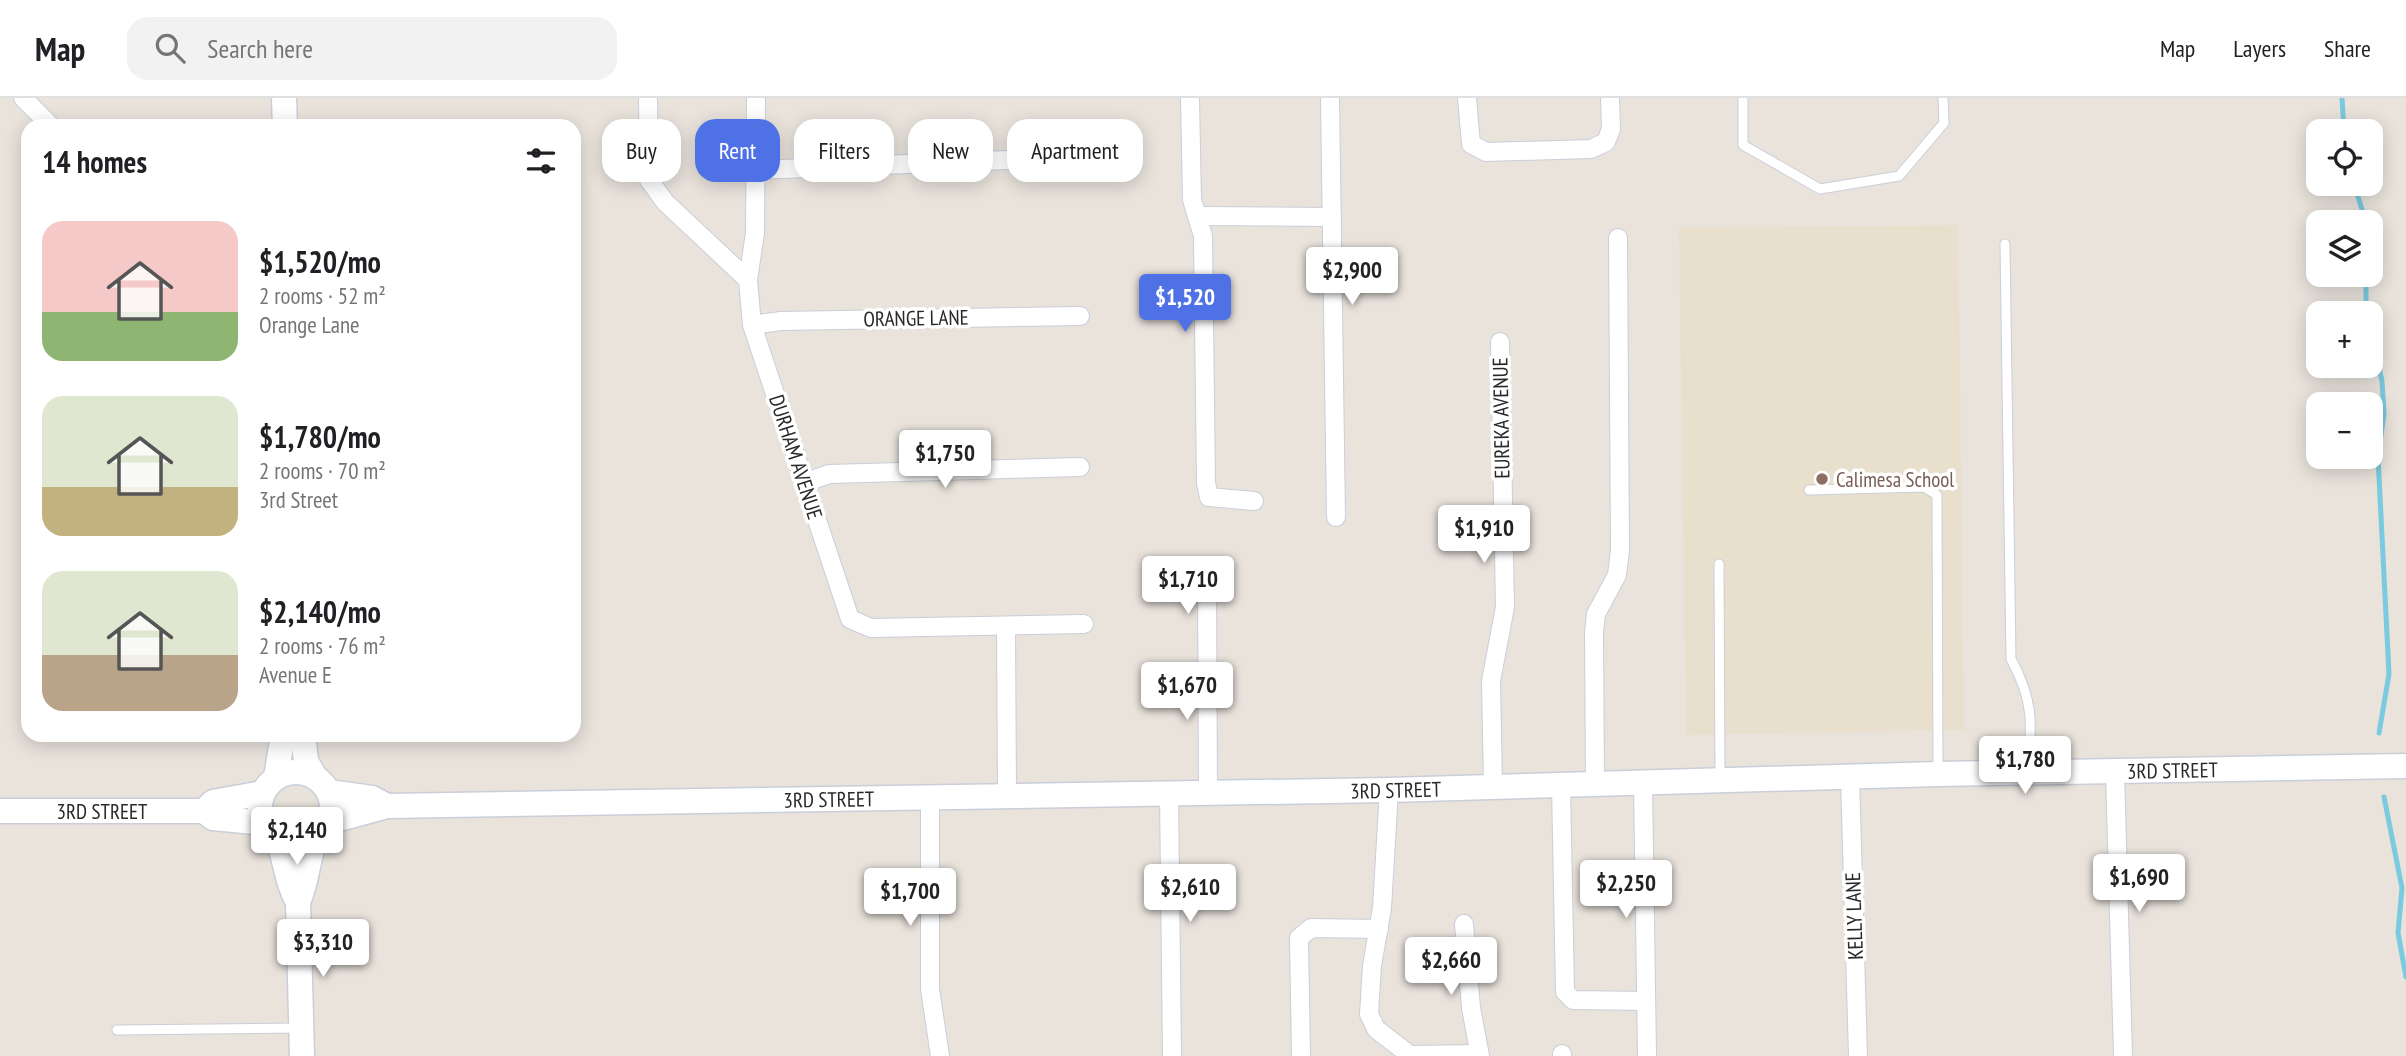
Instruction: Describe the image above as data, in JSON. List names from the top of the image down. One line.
{"streets":{"street":["ORANGE LANE","EUREKA AVENUE","DURHAM AVENUE","3RD STREET","KELLY LANE"]},"crossings":[["ORANGE LANE","DURHAM AVENUE"],["EUREKA AVENUE","3RD STREET"],["3RD STREET","KELLY LANE"]],"places":["Calimesa School"],"page":{"header":"Map","search":"Search here","nav":["Map","Layers","Share"],"map_buttons":["+","−"],"chip":["Buy","Rent","Filters","New","Apartment"],"heading":"14 homes","list":[{"name":"$1,520/mo","note":"2 rooms · 52 m² · Orange Lane"},{"name":"$1,780/mo","note":"2 rooms · 70 m² · 3rd Street"},{"name":"$2,140/mo","note":"2 rooms · 76 m² · Avenue E"}],"price":["$2,900","$1,520","$1,750","$1,910","$1,710","$1,670","$1,780","$2,140","$1,690","$2,250","$2,610","$1,700","$3,310","$2,660"]}}
